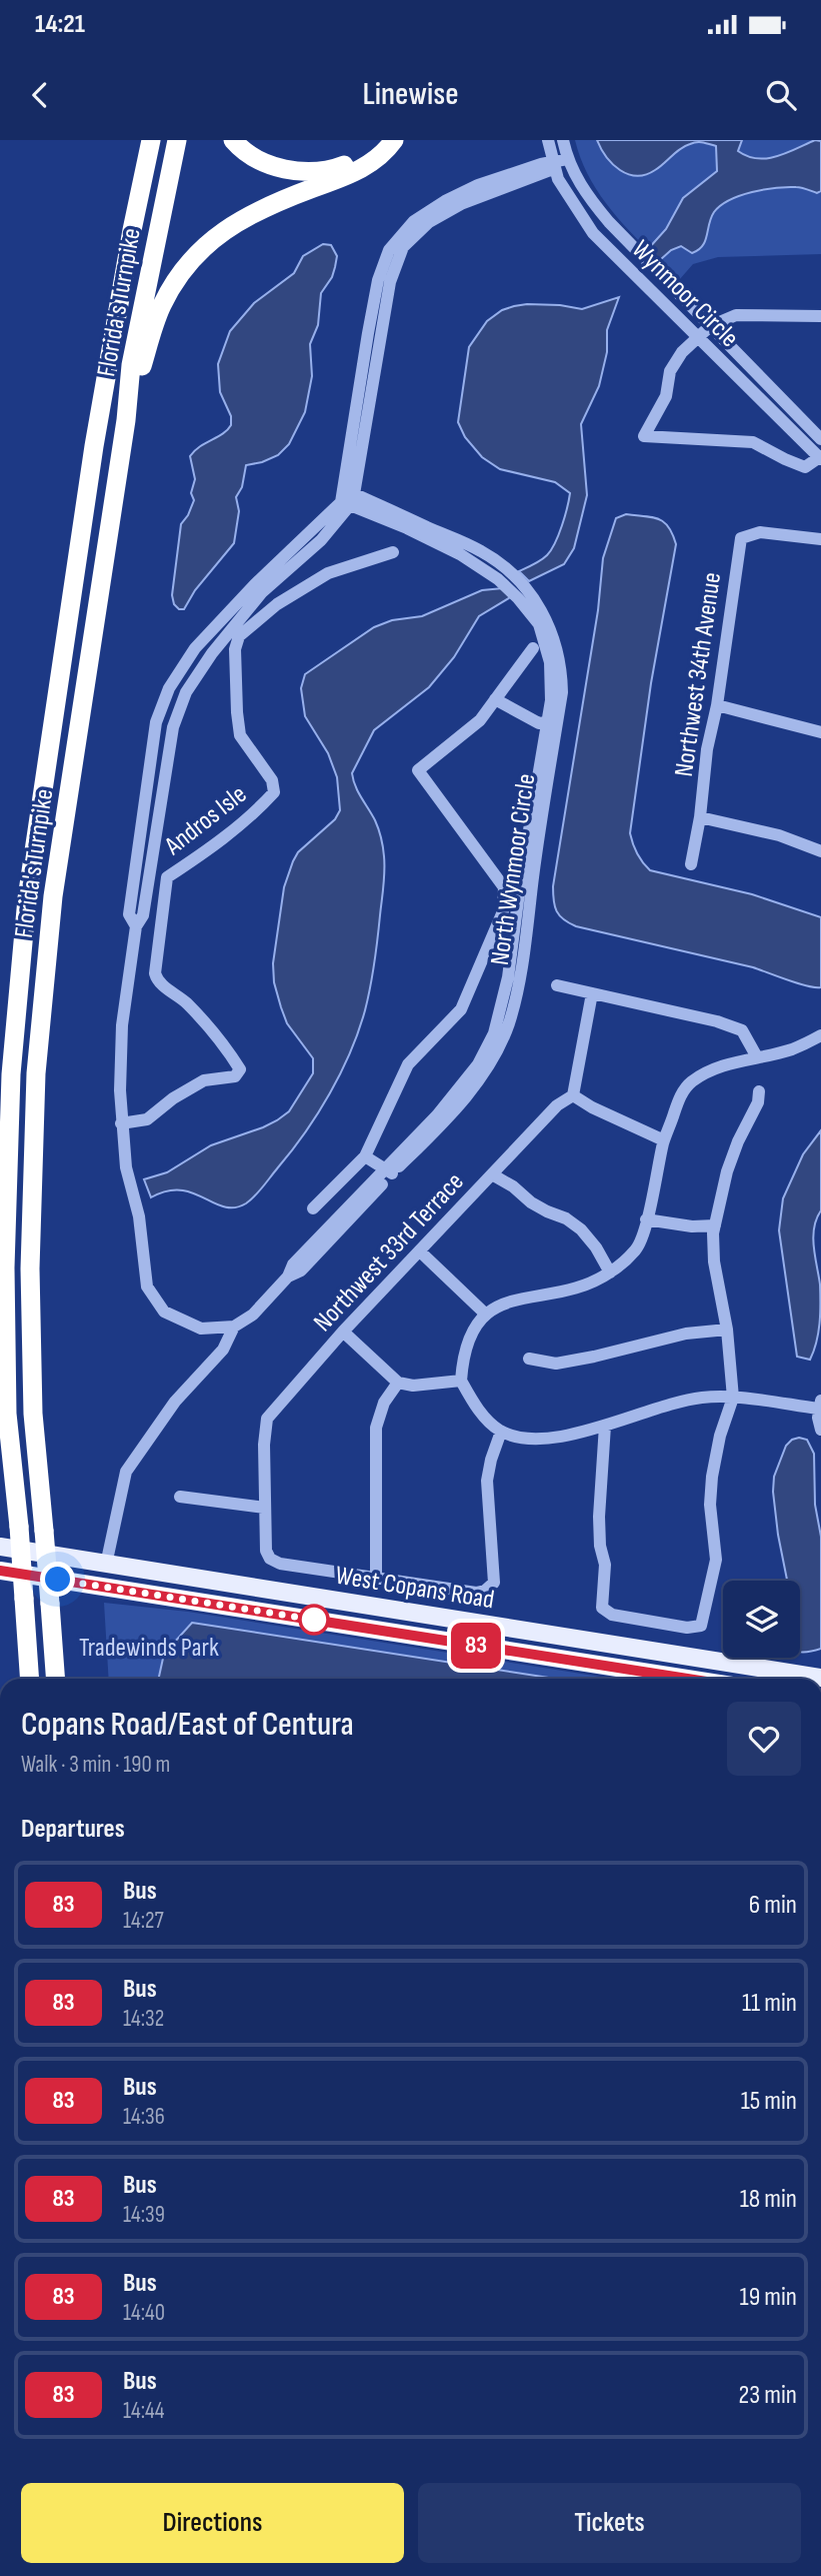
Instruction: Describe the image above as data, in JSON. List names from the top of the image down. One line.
{"streets":{"highway":["Florida's Turnpike"],"main road":["West Copans Road"],"street":["Wynmoor Circle","Northwest 34th Avenue","Andros Isle","North Wynmoor Circle","Northwest 33rd Terrace"]},"parks":["Tradewinds Park"],"lines":["bus line 83"],"page":{"status":"14:21","header":"Linewise","on_map":"83","heading":[["Copans Road/East of Centura","Walk · 3 min · 190 m"],"Departures"],"list":[{"mark":"83","name":"Bus","note":"14:27","value":"6 min"},{"mark":"83","name":"Bus","note":"14:32","value":"11 min"},{"mark":"83","name":"Bus","note":"14:36","value":"15 min"},{"mark":"83","name":"Bus","note":"14:39","value":"18 min"},{"mark":"83","name":"Bus","note":"14:40","value":"19 min"},{"mark":"83","name":"Bus","note":"14:44","value":"23 min"}],"buttons":["Directions","Tickets"]}}
